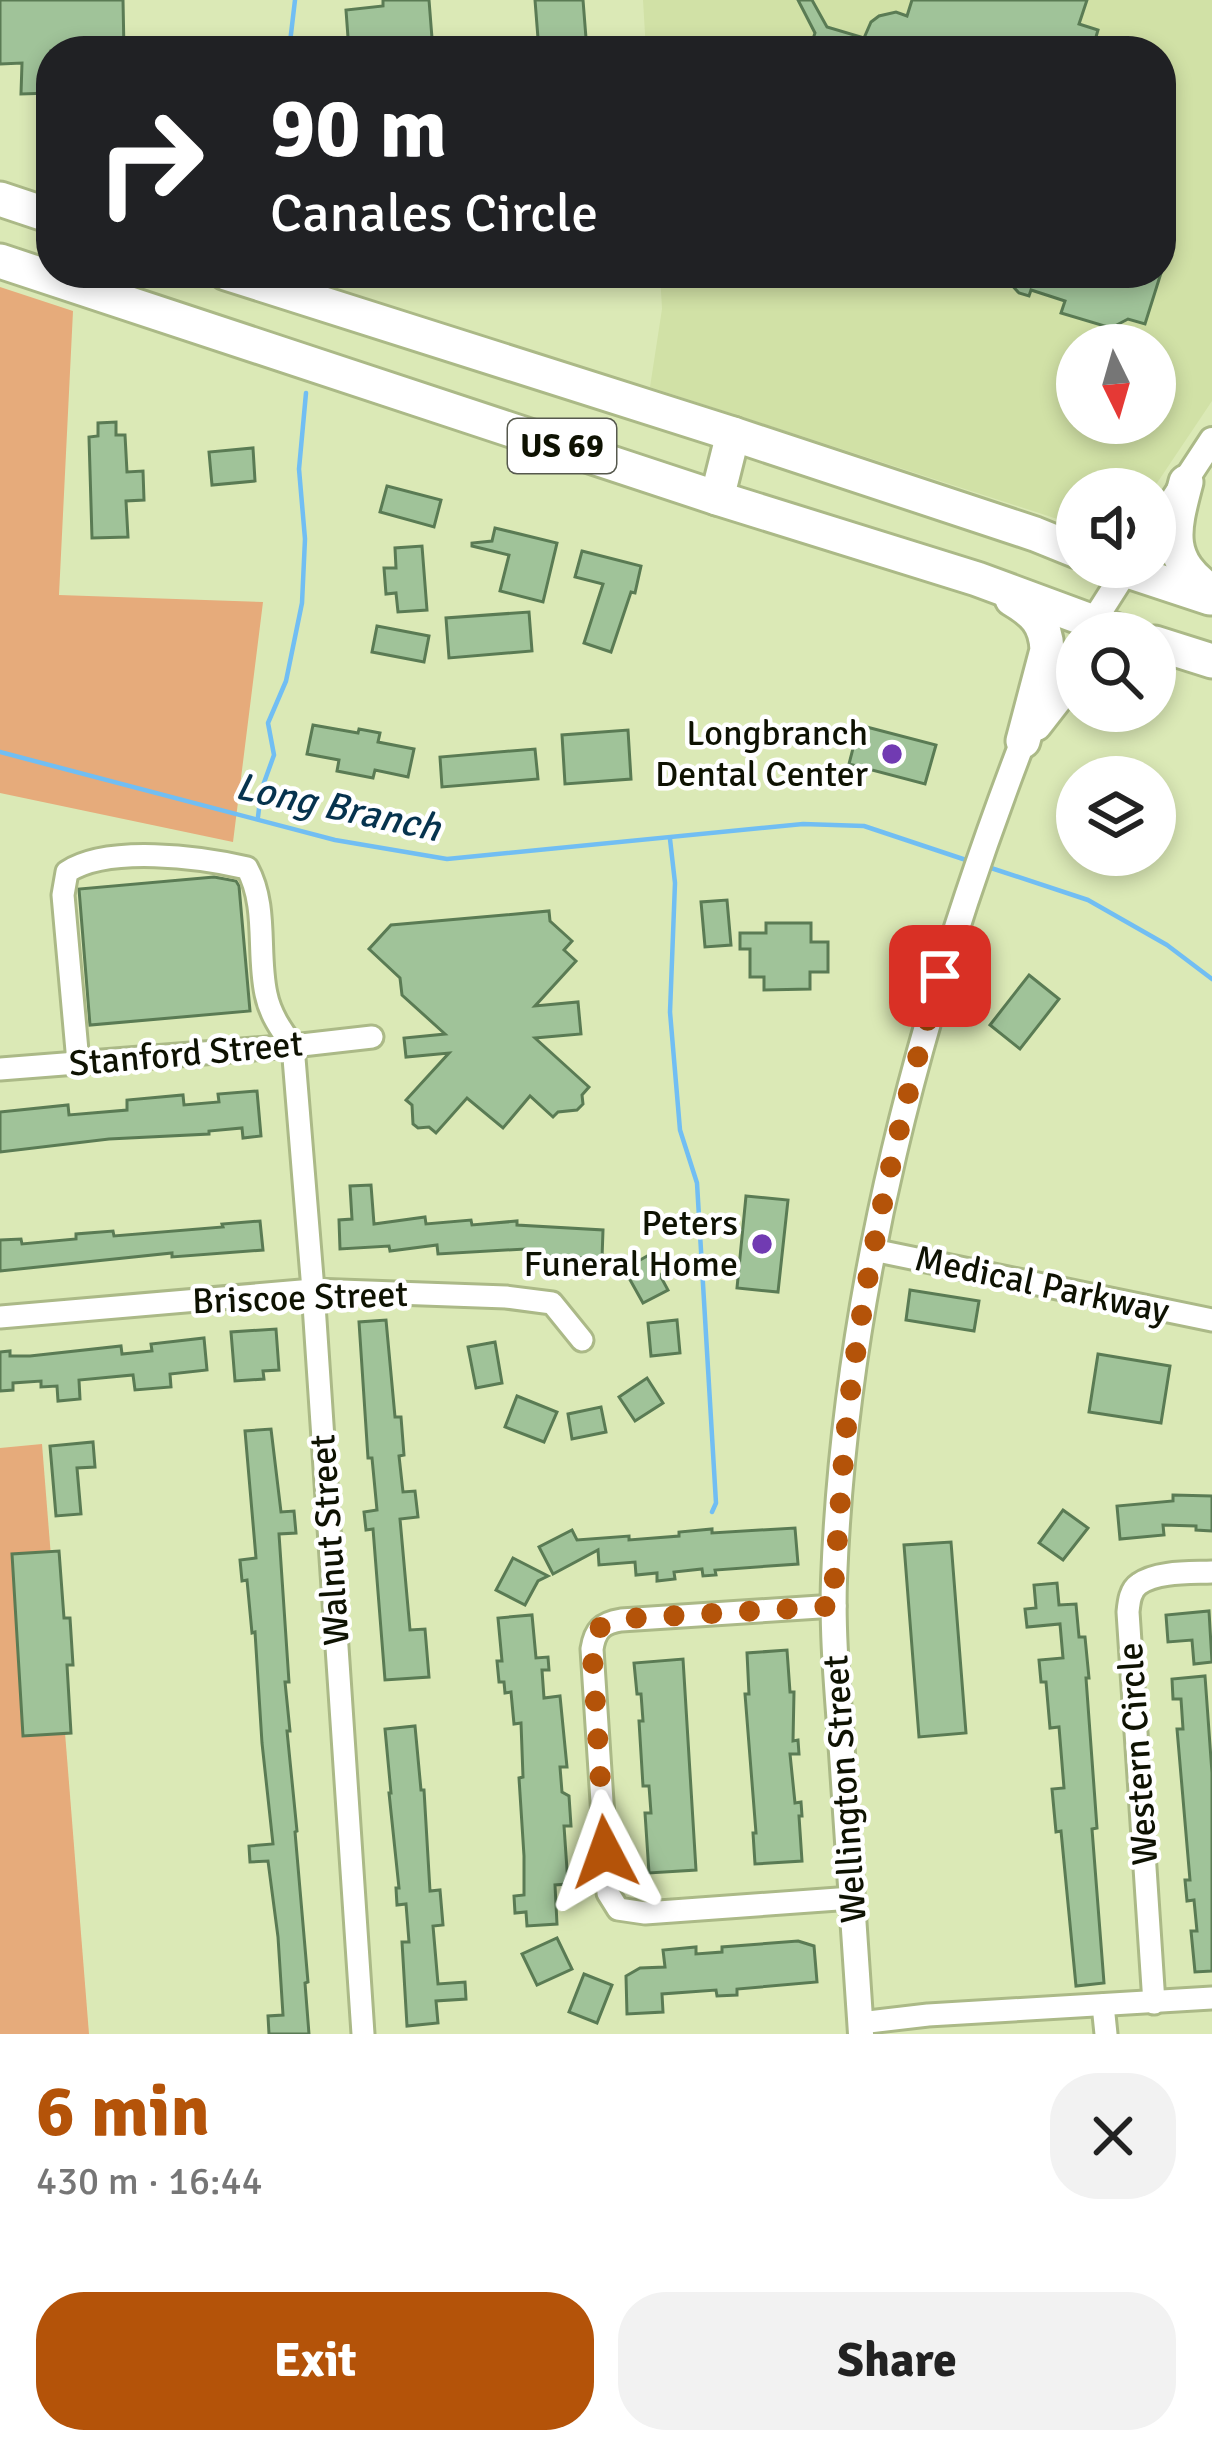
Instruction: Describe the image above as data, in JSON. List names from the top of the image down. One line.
{"streets":{"highway":["US 69"],"street":["Stanford Street","Medical Parkway","Briscoe Street","Walnut Street","Western Circle","Wellington Street"]},"crossings":[["Stanford Street","Walnut Street"],["Medical Parkway","Wellington Street"],["Briscoe Street","Walnut Street"]],"water":["Long Branch"],"places":["Longbranch Dental Center","Peters Funeral Home"],"north":"bottom","page":{"turn":["90 m","Canales Circle"],"heading":["6 min","430 m · 16:44"],"buttons":["Exit","Share"]}}
